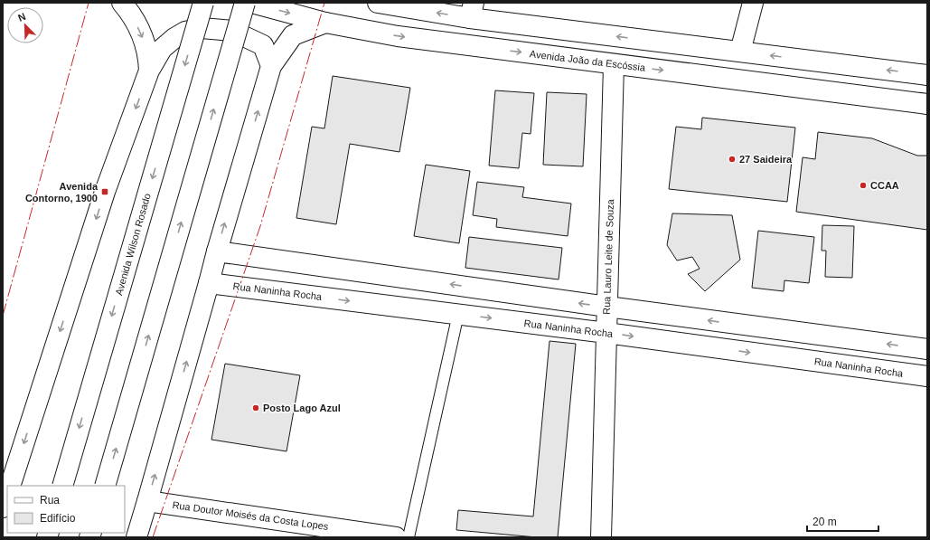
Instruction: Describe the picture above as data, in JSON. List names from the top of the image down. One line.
{"streets":{"main road":["Avenida João da Escóssia","Avenida Wilson Rosado","Rua Lauro Leite de Souza","Rua Naninha Rocha","Rua Doutor Moisés da Costa Lopes"]},"crossings":[["Avenida João da Escóssia","Rua Lauro Leite de Souza"],["Rua Lauro Leite de Souza","Rua Naninha Rocha"]],"places":{"other":["27 Saideira","CCAA","Posto Lago Azul"],"transit":["Avenida Contorno, 1900"]},"legend":["Rua","Edifício"],"scale_bar":"20 m","north":"top left"}
